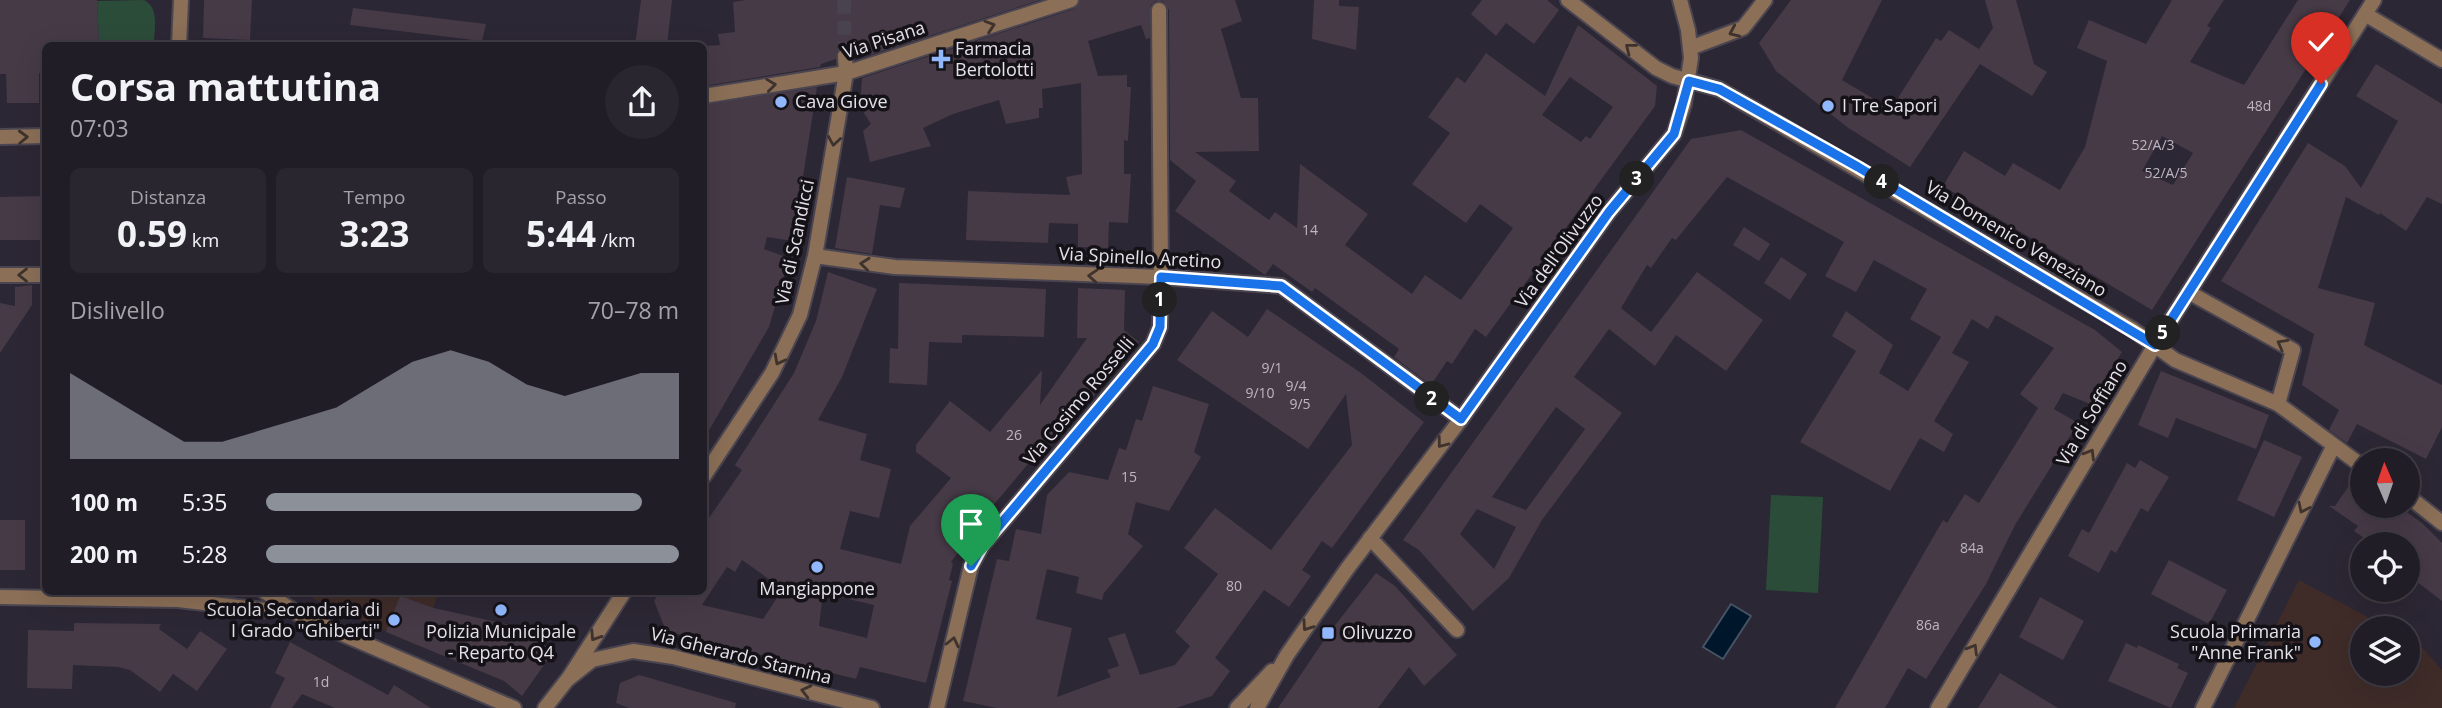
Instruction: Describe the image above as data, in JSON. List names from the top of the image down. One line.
{"streets":{"street":["Via Pisana","Via Domenico Veneziano","Via di Scandicci","Via dell'Olivuzzo","Via Spinello Aretino","Via Cosimo Rosselli","Via di Soffiano","Via Gherardo Starnina"]},"crossings":[["Via Pisana","Via di Scandicci"],["Via Domenico Veneziano","Via dell'Olivuzzo"],["Via Domenico Veneziano","Via di Soffiano"],["Via di Scandicci","Via Spinello Aretino"],["Via dell'Olivuzzo","Via Spinello Aretino"],["Via Spinello Aretino","Via Cosimo Rosselli"]],"one_way":["Via Pisana","Via di Scandicci","Via Spinello Aretino","Via Cosimo Rosselli","Via di Soffiano","Via Gherardo Starnina"],"places":{"health":["Farmacia Bertolotti"],"other":["Cava Giove","I Tre Sapori","Mangiappone","Polizia Municipale - Reparto Q4","Scuola Secondaria di I Grado \"Ghiberti\"","Scuola Primaria \"Anne Frank\""],"transit":["Olivuzzo"]},"house_numbers":["48d","52/A/3","52/A/5","14","9/1","9/4","9/10","9/5","26","15","84a","80","86a","1d"],"north":"top","page":{"heading":["Corsa mattutina","07:03"],"pins":["3","4","1","5","2"],"stats":[["Distanza","0.59 km"],["Tempo","3:23"],["Passo","5:44 /km"]],"chart":["Dislivello","70–78 m"],"list":[{"name":"100 m","note":"5:35"},{"name":"200 m","note":"5:28"}]}}
